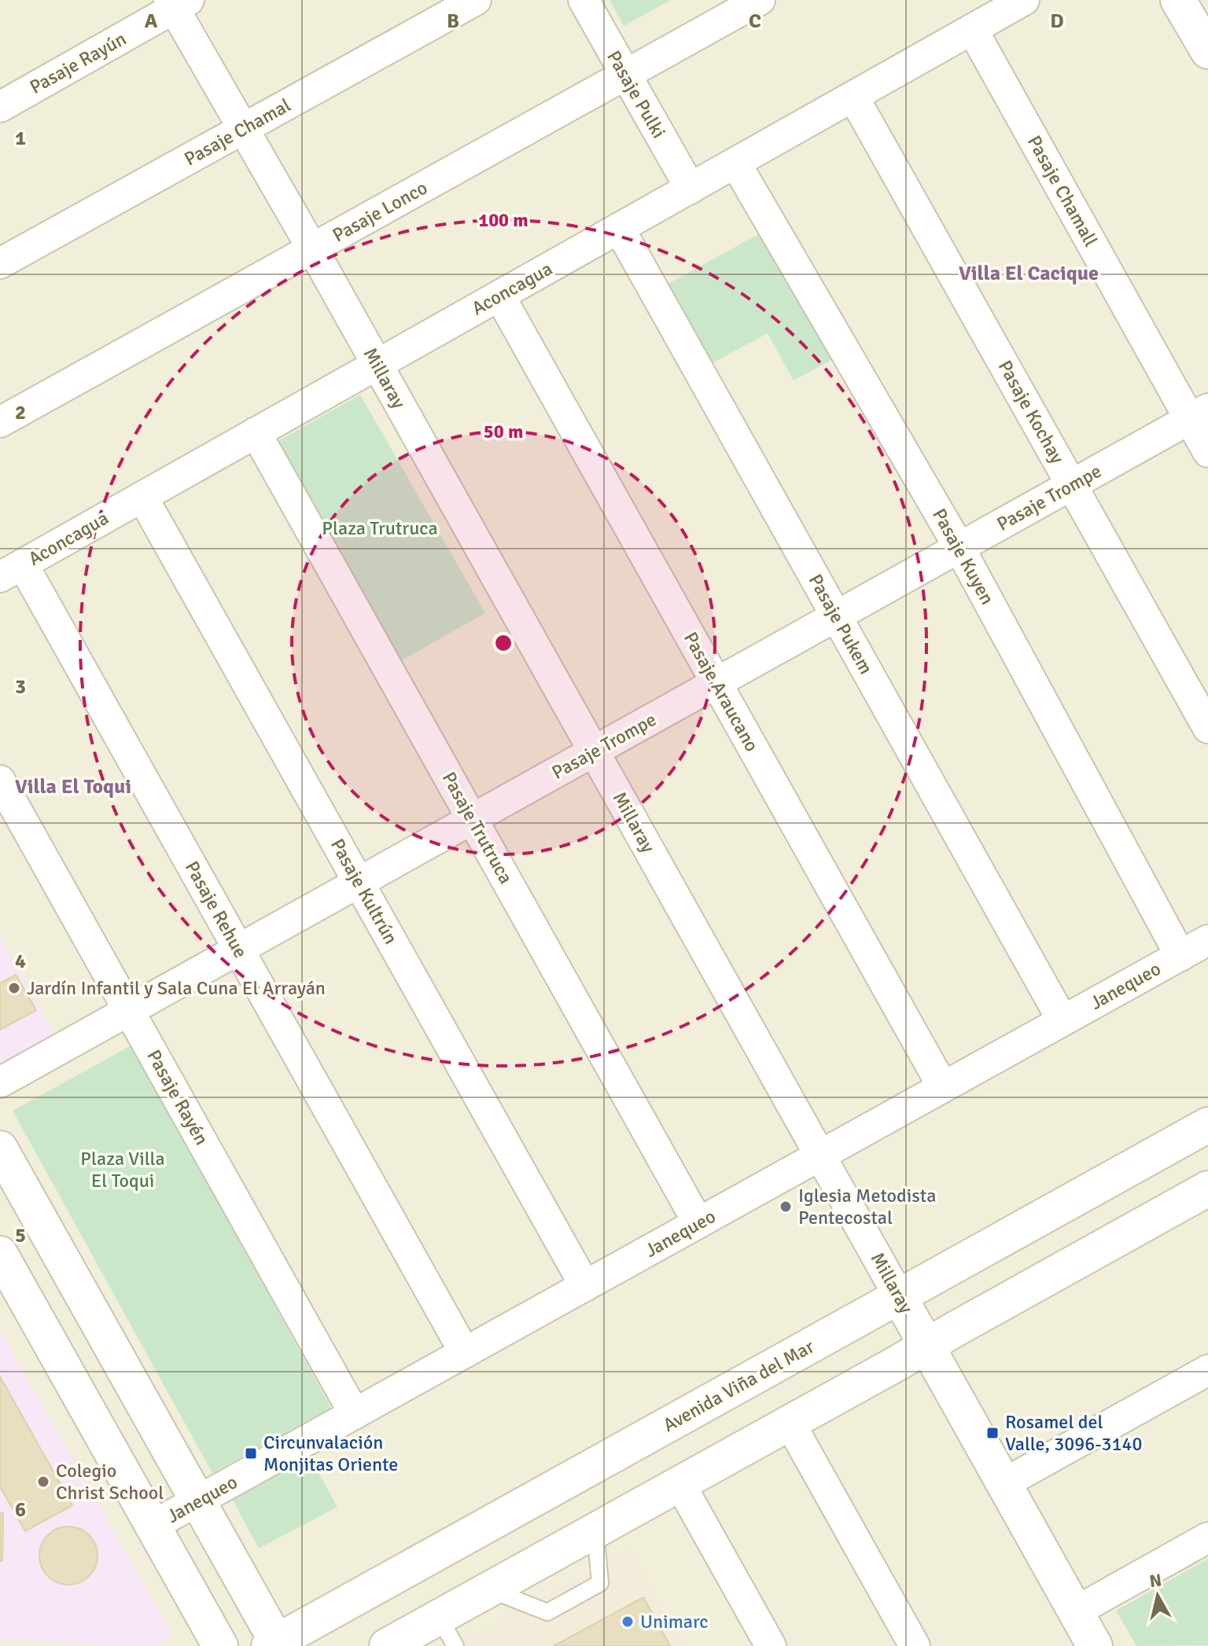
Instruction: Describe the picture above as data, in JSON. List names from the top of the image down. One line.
{"streets":{"main road":["Millaray","Avenida Viña del Mar"],"street":["Pasaje Rayún","Pasaje Pulki","Pasaje Chamal","Pasaje Chamall","Pasaje Lonco","Aconcagua","Pasaje Kochay","Pasaje Trompe","Pasaje Kuyen","Pasaje Pukem","Pasaje Araucano","Pasaje Trutruca","Pasaje Kultrún","Pasaje Rehue","Janequeo","Pasaje Rayén"]},"crossings":[["Pasaje Rayún","Millaray"],["Pasaje Pulki","Pasaje Lonco"],["Pasaje Pulki","Aconcagua"],["Pasaje Chamal","Millaray"],["Pasaje Chamall","Aconcagua"],["Pasaje Chamall","Pasaje Trompe"],["Pasaje Lonco","Millaray"],["Aconcagua","Millaray"],["Aconcagua","Pasaje Kochay"],["Aconcagua","Pasaje Kuyen"],["Aconcagua","Pasaje Pukem"],["Aconcagua","Pasaje Araucano"],["Aconcagua","Pasaje Trutruca"],["Aconcagua","Pasaje Kultrún"],["Aconcagua","Pasaje Rehue"],["Millaray","Pasaje Trompe"],["Millaray","Janequeo"],["Millaray","Avenida Viña del Mar"],["Pasaje Kochay","Pasaje Trompe"],["Pasaje Trompe","Pasaje Kuyen"],["Pasaje Trompe","Pasaje Pukem"],["Pasaje Trompe","Pasaje Araucano"],["Pasaje Trompe","Pasaje Trutruca"],["Pasaje Trompe","Pasaje Kultrún"],["Pasaje Trompe","Pasaje Rehue"],["Pasaje Trompe","Pasaje Rayén"],["Pasaje Kuyen","Janequeo"],["Pasaje Pukem","Janequeo"],["Pasaje Araucano","Janequeo"],["Pasaje Trutruca","Janequeo"],["Pasaje Kultrún","Janequeo"],["Pasaje Rehue","Janequeo"],["Janequeo","Pasaje Rayén"]],"districts":["Villa El Cacique","Villa El Toqui"],"parks":["Plaza Trutruca","Plaza Villa El Toqui"],"places":{"other":["Jardín Infantil y Sala Cuna El Arrayán","Iglesia Metodista Pentecostal","Colegio Christ School","Unimarc"],"transit":["Rosamel del Valle, 3096-3140","Circunvalación Monjitas Oriente"]},"north":"top","grid":{"columns":["A","B","C","D"],"rows":["1","2","3","4","5","6"]},"rings":["100 m","50 m"]}
